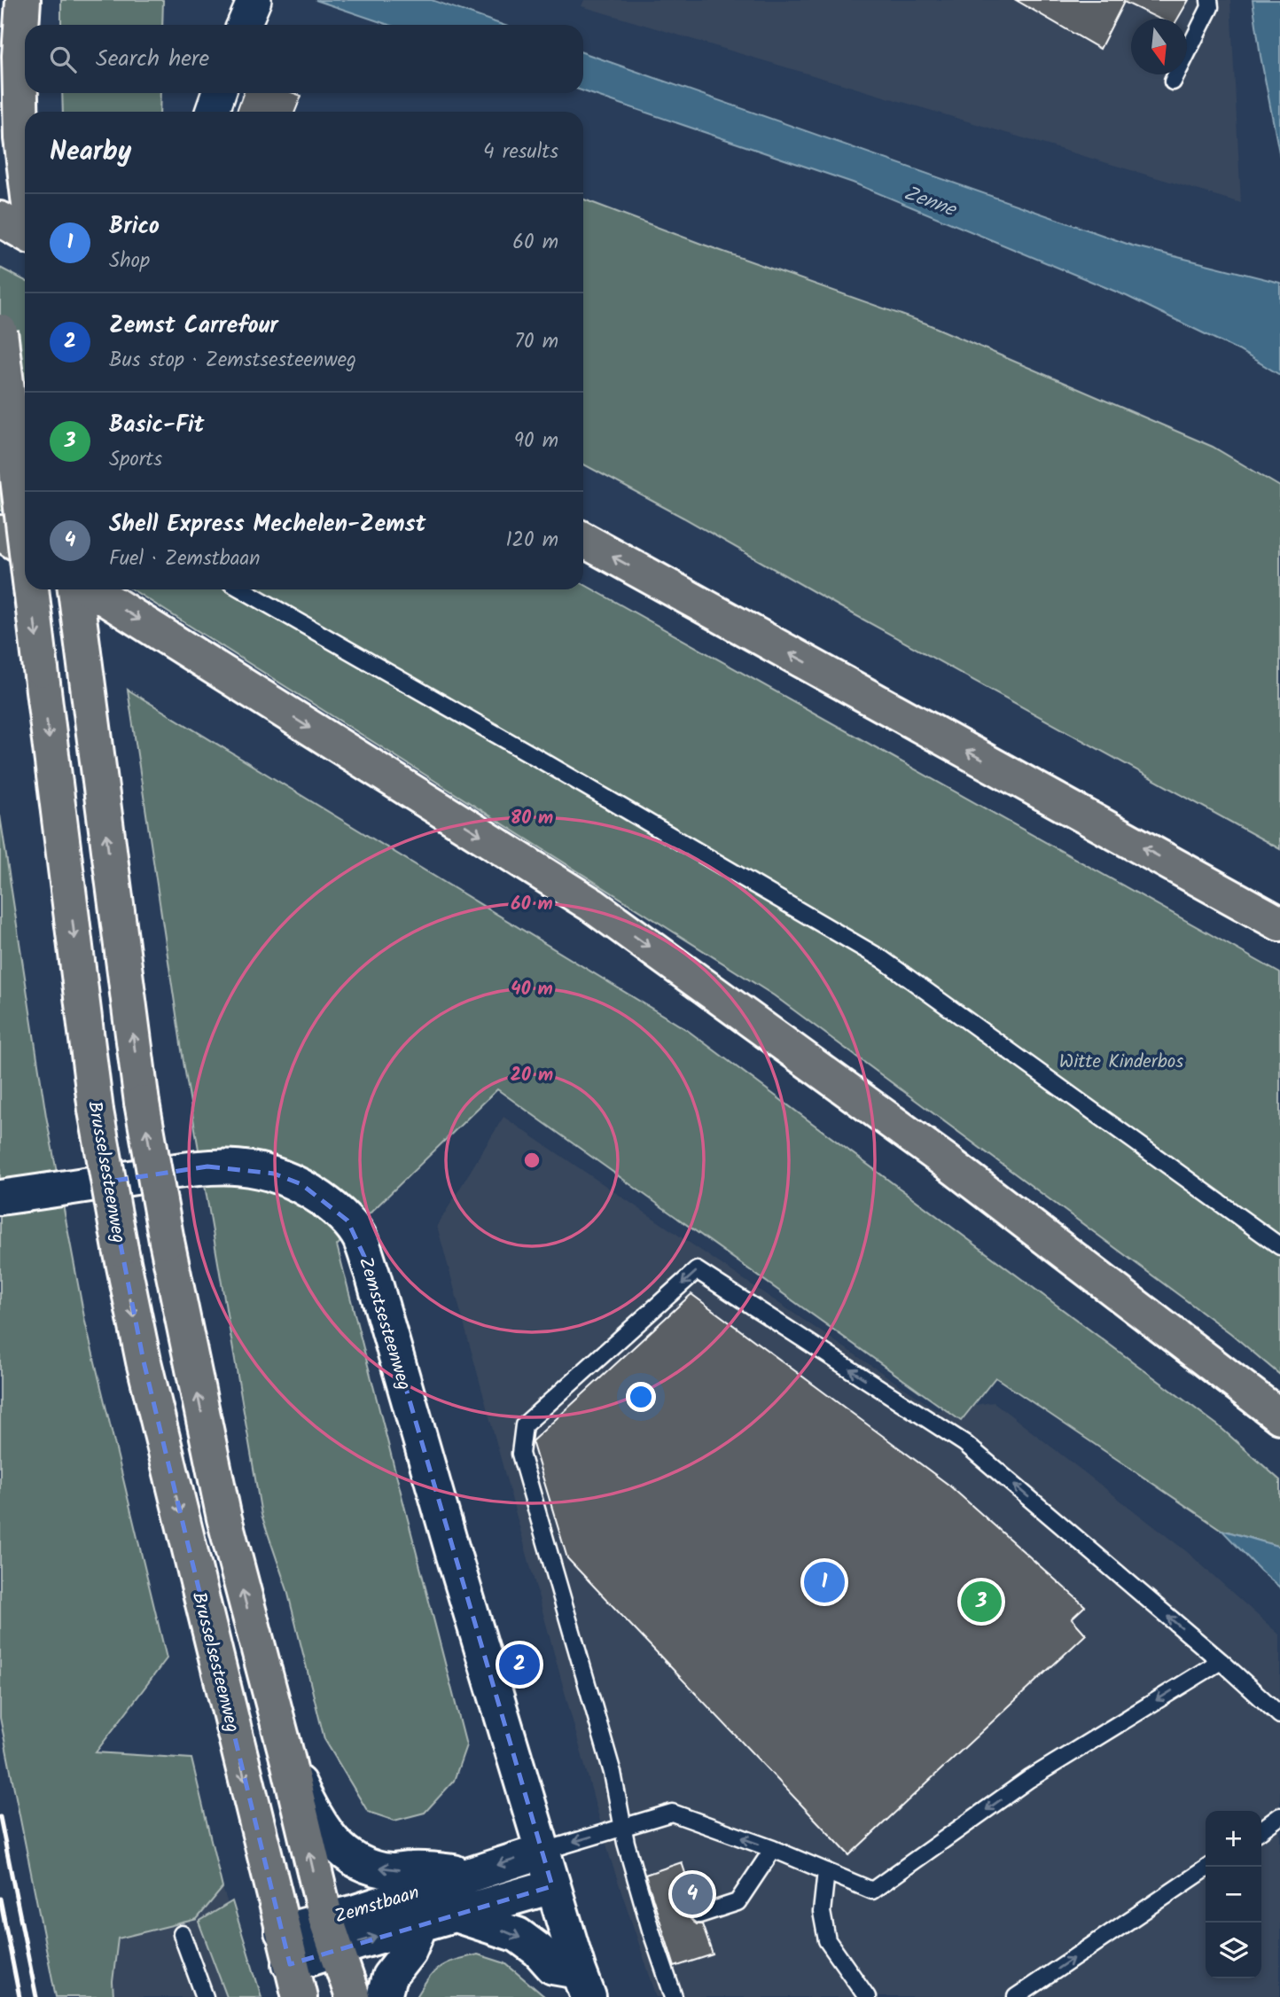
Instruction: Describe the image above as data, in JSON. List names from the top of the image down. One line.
{"streets":{"main road":["Brusselsesteenweg"],"street":["Zemstsesteenweg","Zemstbaan"]},"crossings":[["Brusselsesteenweg","Zemstbaan"],["Zemstsesteenweg","Zemstbaan"]],"water":["Zenne"],"parks":["Witte Kinderbos"],"north":"bottom","page":{"search":"Search here","heading":["Nearby","4 results"],"list":[{"mark":"1","name":"Brico","note":"Shop","value":"60 m"},{"mark":"2","name":"Zemst Carrefour","note":"Bus stop · Zemstsesteenweg","value":"70 m"},{"mark":"3","name":"Basic-Fit","note":"Sports","value":"90 m"},{"mark":"4","name":"Shell Express Mechelen-Zemst","note":"Fuel · Zemstbaan","value":"120 m"}],"pins":["1","3","2","4"],"map_buttons":["+","−"]},"rings":["80 m","60 m","40 m","20 m"]}
